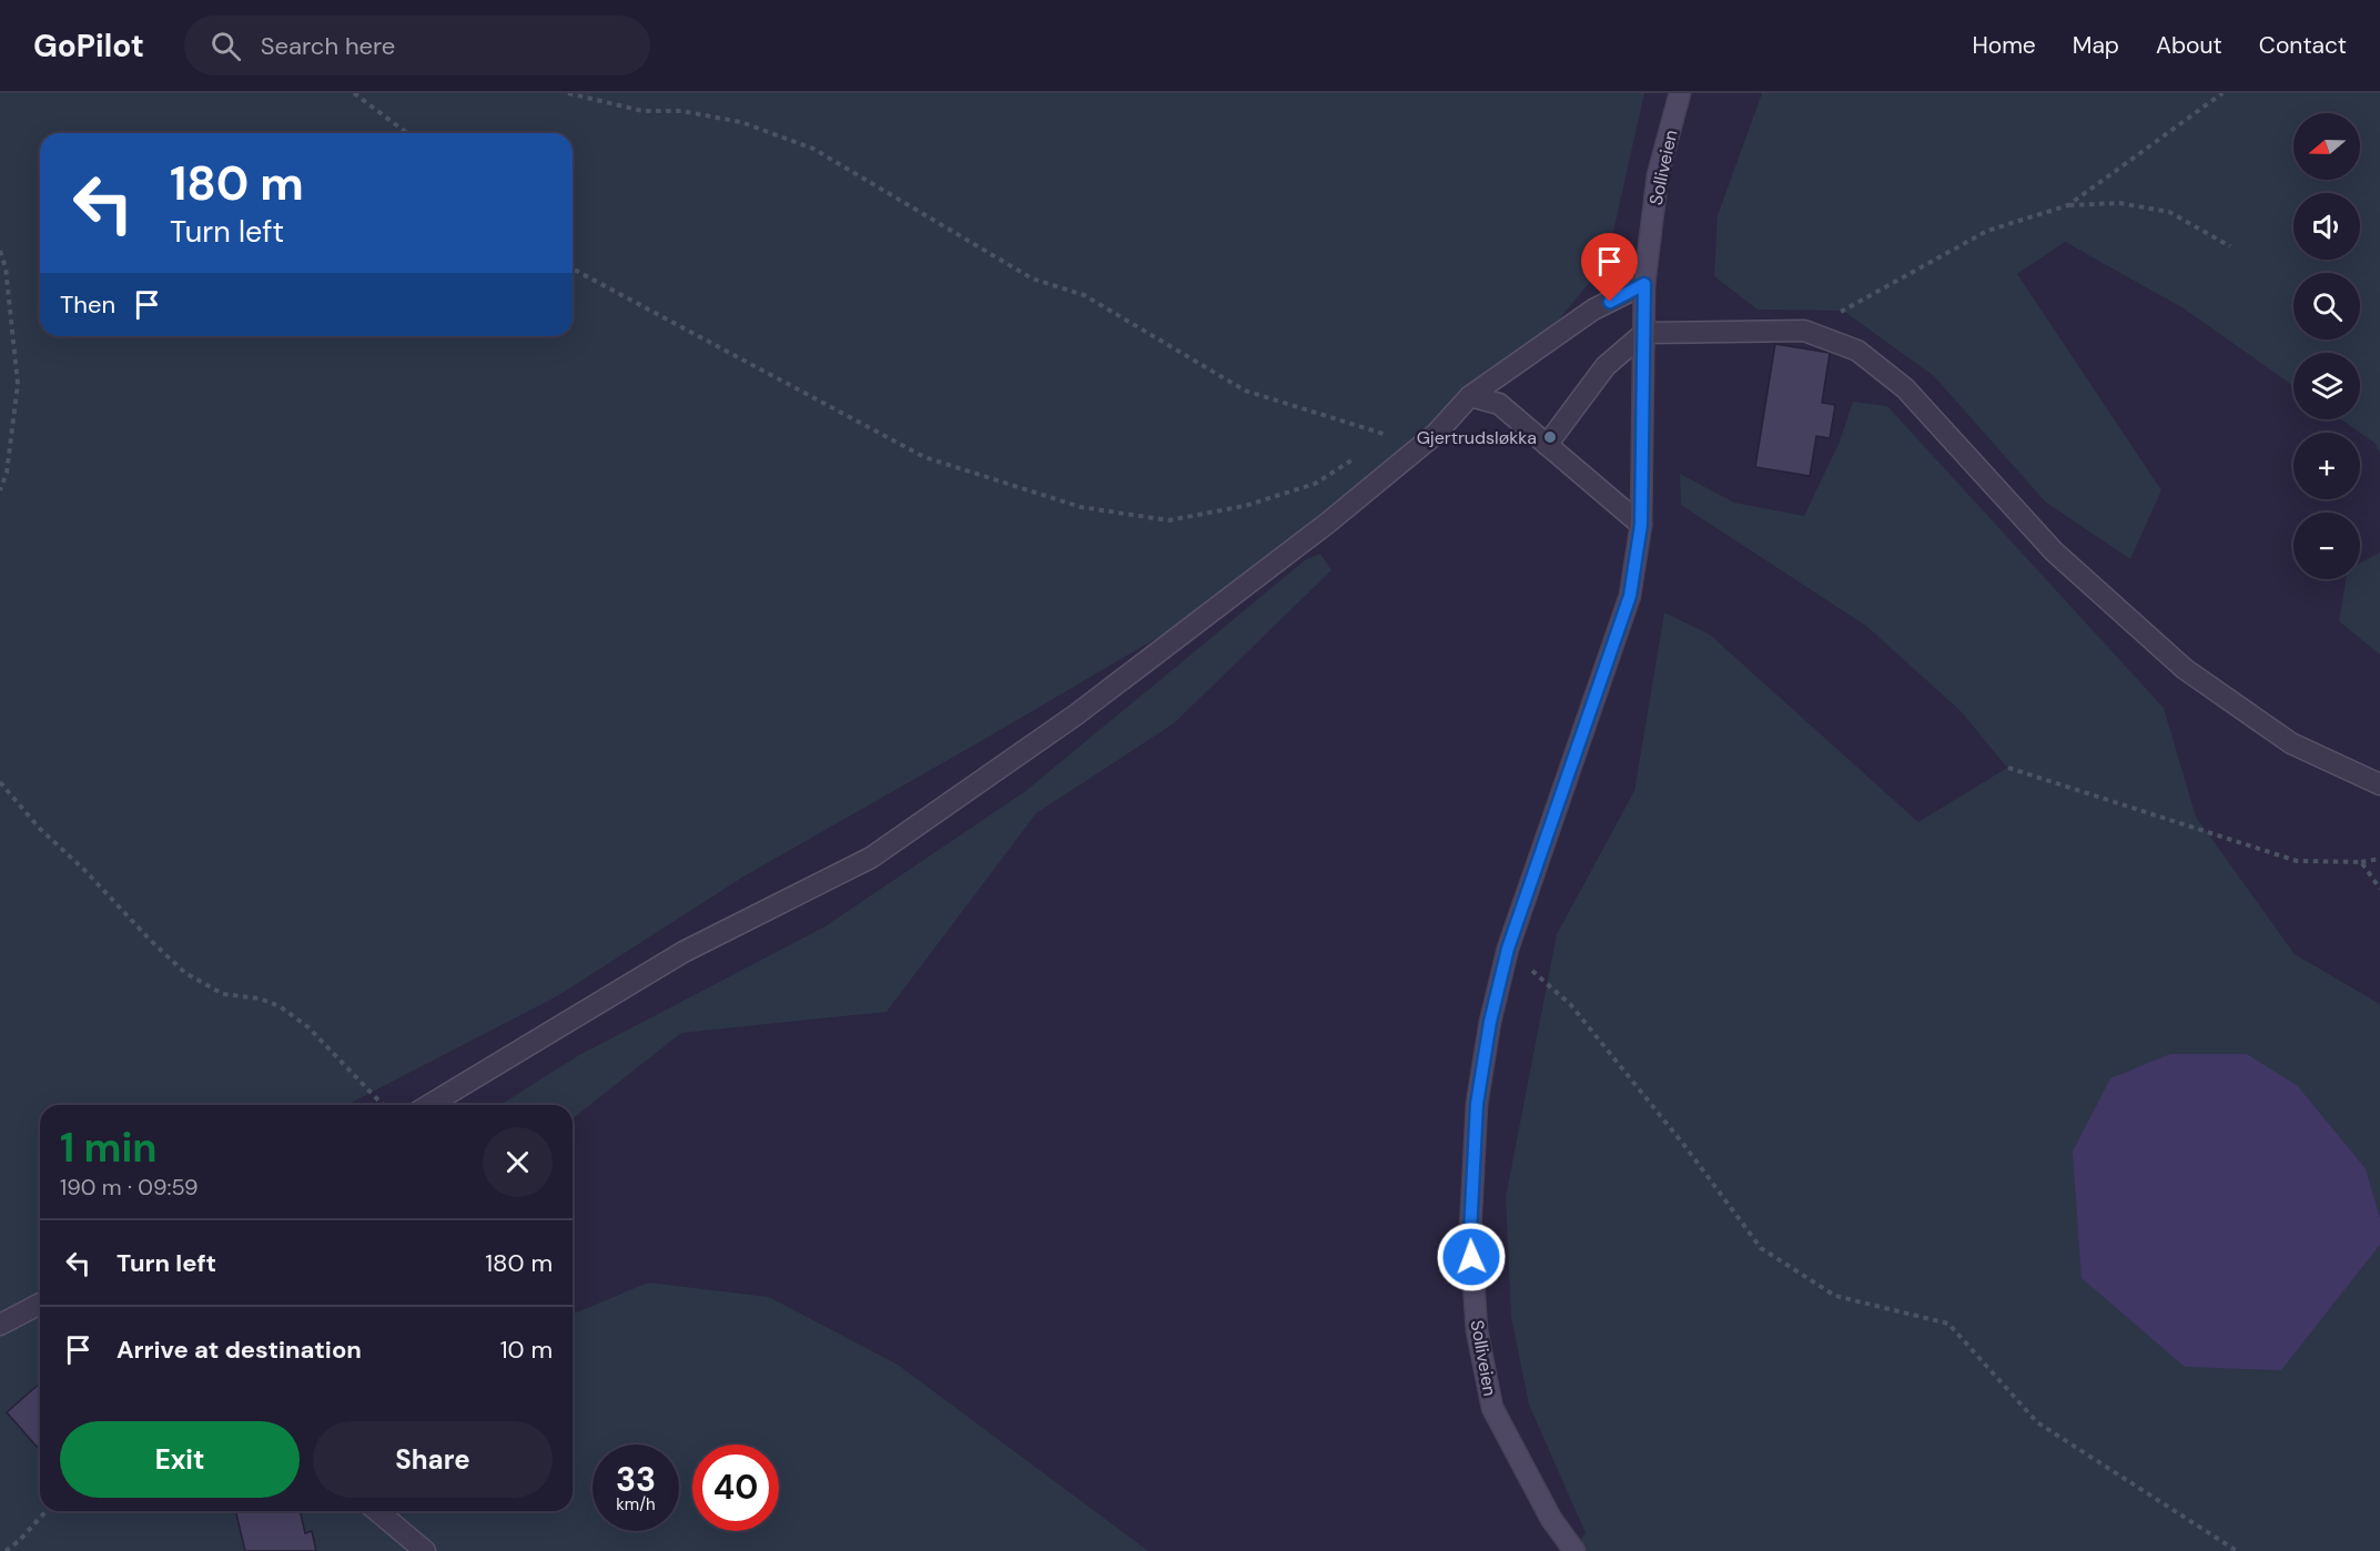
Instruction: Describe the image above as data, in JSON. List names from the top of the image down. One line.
{"streets":{"street":["Solliveien"]},"places":["Gjertrudsløkka"],"north":"left","page":{"header":"GoPilot","search":"Search here","nav":["Home","Map","About","Contact"],"map_buttons":["+","−"],"turn":["180 m","Turn left"],"then":"Then","heading":["1 min","190 m · 09:59"],"list":[{"name":"Turn left","value":"180 m"},{"name":"Arrive at destination","value":"10 m"}],"buttons":["Exit","Share"],"speed":"33 km/h","limit":"40"}}
